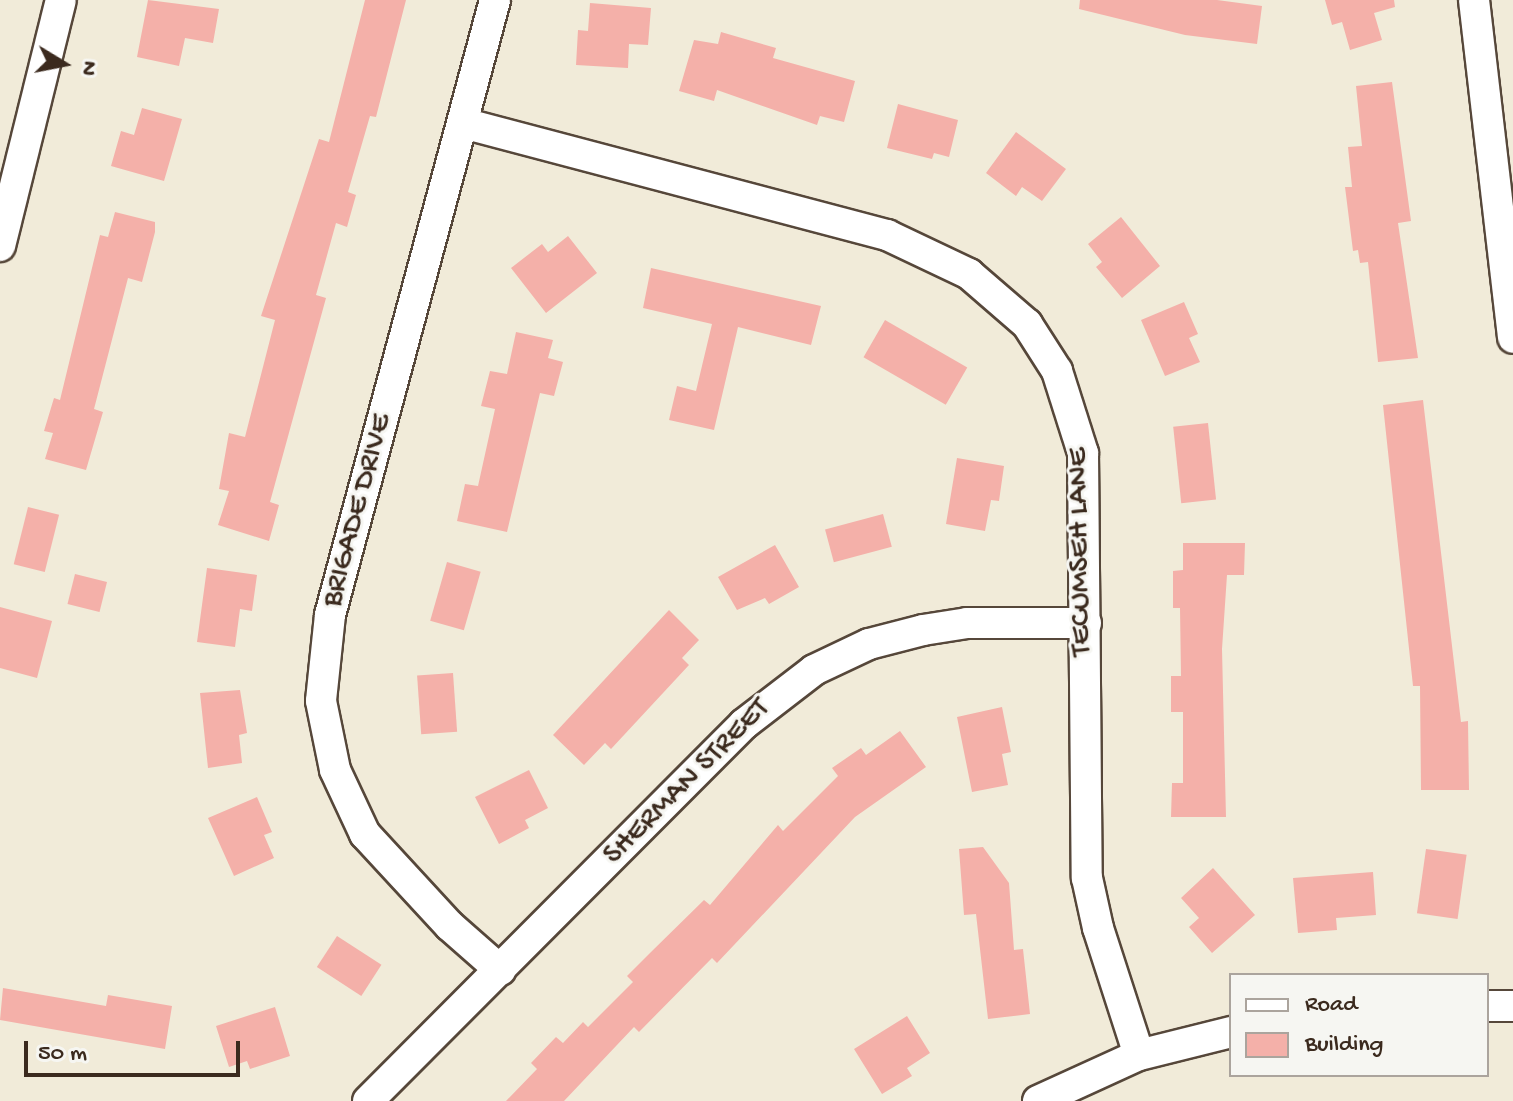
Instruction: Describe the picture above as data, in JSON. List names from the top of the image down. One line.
{"streets":{"street":["BRIGADE DRIVE","TECUMSEH LANE","SHERMAN STREET"]},"crossings":[["BRIGADE DRIVE","TECUMSEH LANE"],["BRIGADE DRIVE","SHERMAN STREET"],["TECUMSEH LANE","SHERMAN STREET"]],"legend":["Road","Building"],"scale_bar":"50 m","north":"right"}
